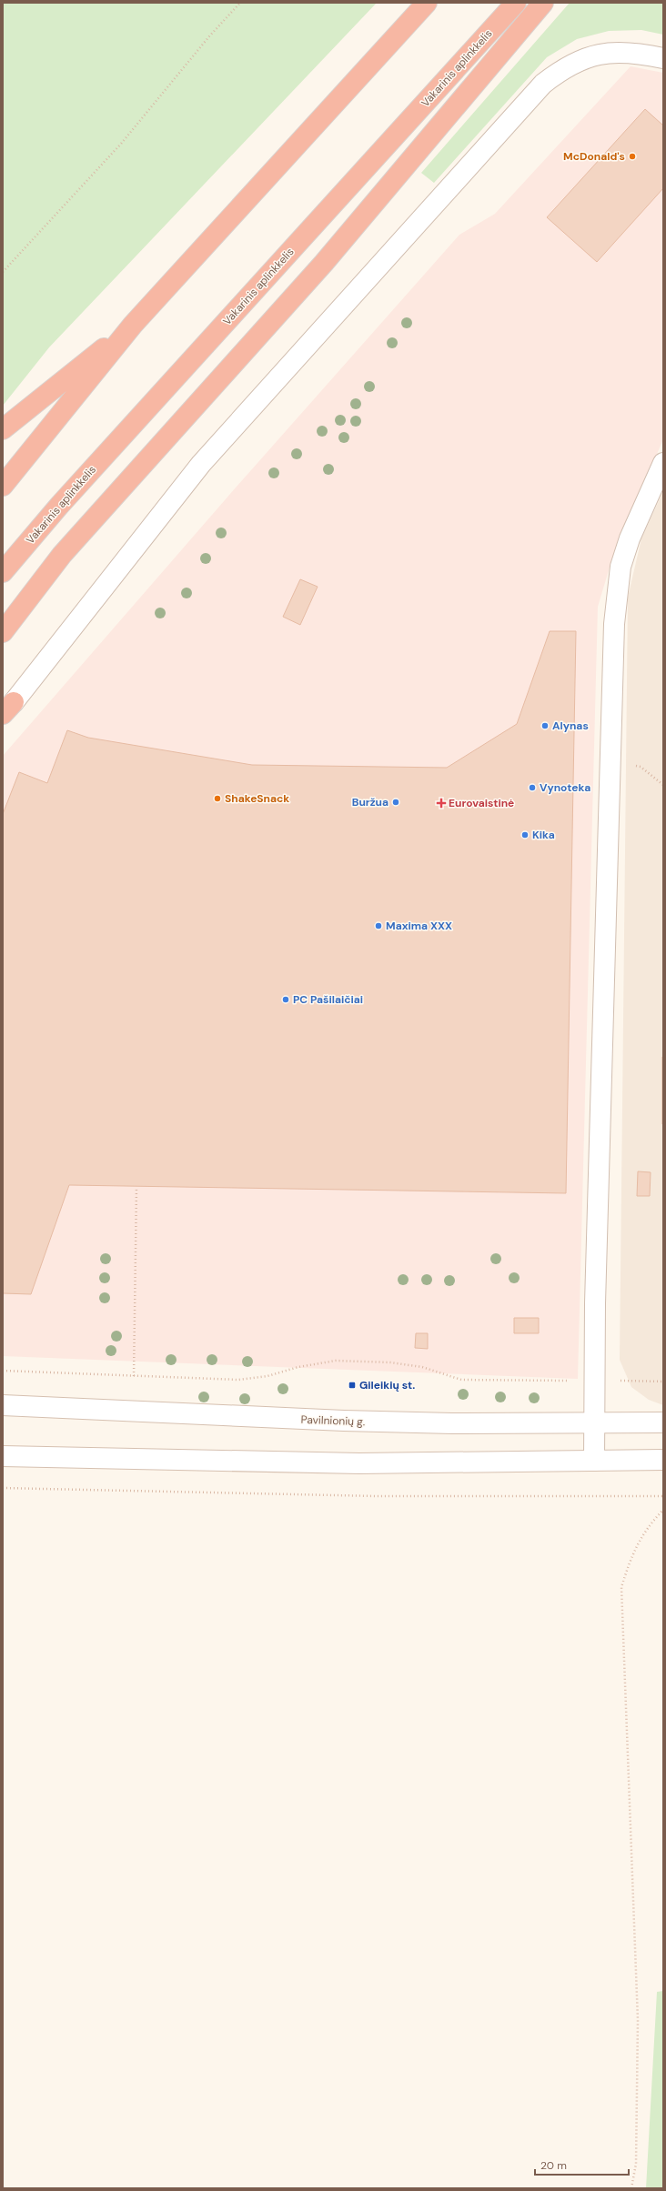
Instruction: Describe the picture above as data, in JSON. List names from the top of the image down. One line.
{"streets":{"highway":["Vakarinis aplinkkelis"],"street":["Pavilnionių g."]},"places":{"other":["McDonald's","Alynas","Vynoteka","ShakeSnack","Buržua","Kika","Maxima XXX","PC Pašilaičiai"],"health":["Eurovaistinė"],"transit":["Gileikių st."]},"scale_bar":"20 m"}
